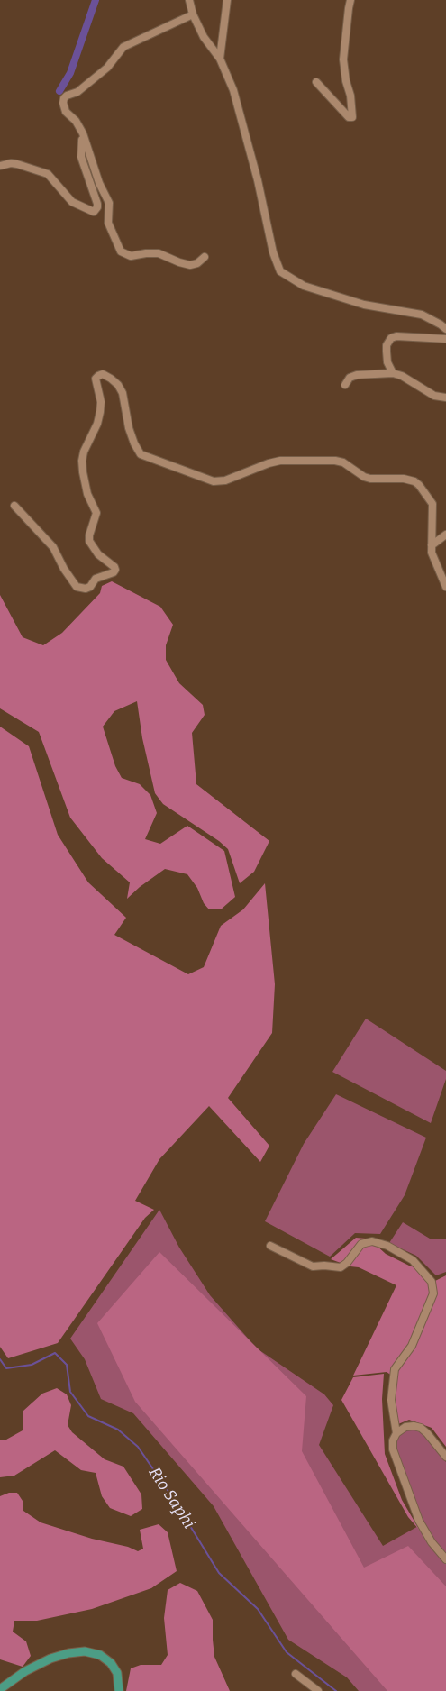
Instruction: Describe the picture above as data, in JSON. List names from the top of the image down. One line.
{"water":["Rio Saphi"]}
